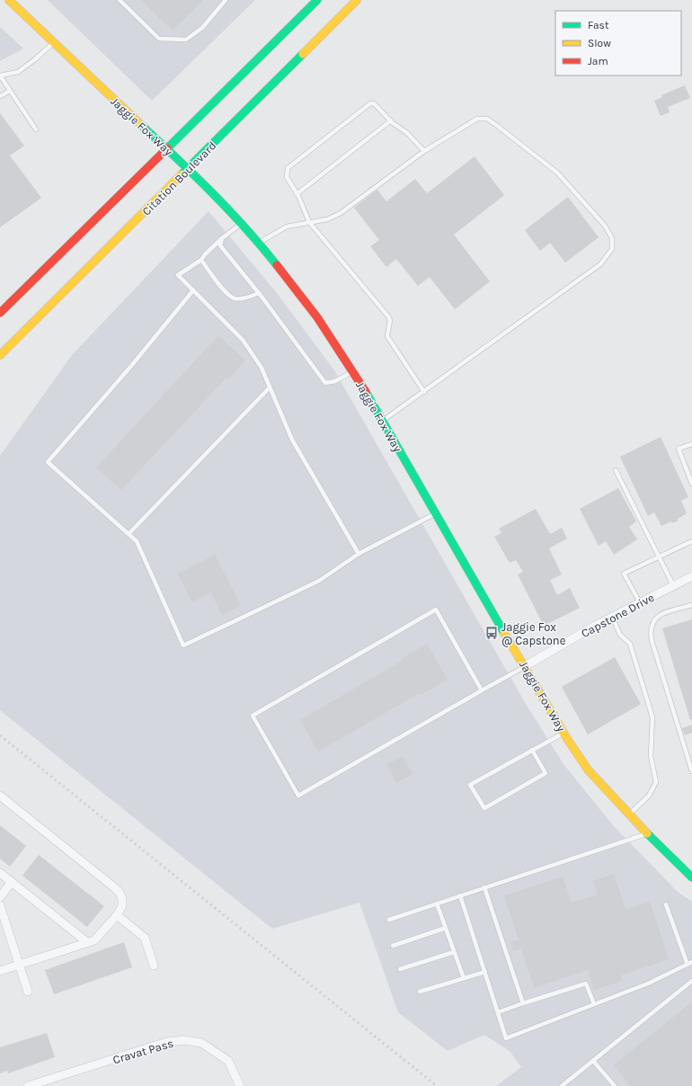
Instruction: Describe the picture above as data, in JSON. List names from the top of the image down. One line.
{"streets":{"street":["Jaggie Fox Way","Citation Boulevard","Capstone Drive","Cravat Pass"]},"crossings":[["Jaggie Fox Way","Citation Boulevard"],["Jaggie Fox Way","Capstone Drive"]],"places":{"bus stop":["Jaggie Fox @ Capstone"]},"legend":["Fast","Slow","Jam"]}
